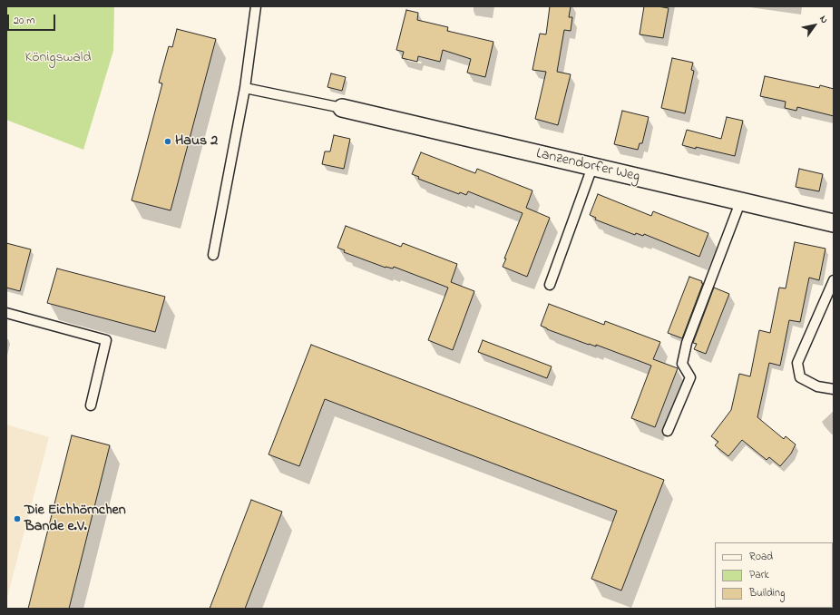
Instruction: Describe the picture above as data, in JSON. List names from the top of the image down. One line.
{"streets":{"street":["Lanzendorfer Weg"]},"parks":["Königswald"],"places":["Haus 2","Die Eichhörnchen Bande e.V."],"legend":["Road","Park","Building"],"scale_bar":"20 m","north":"top right"}
